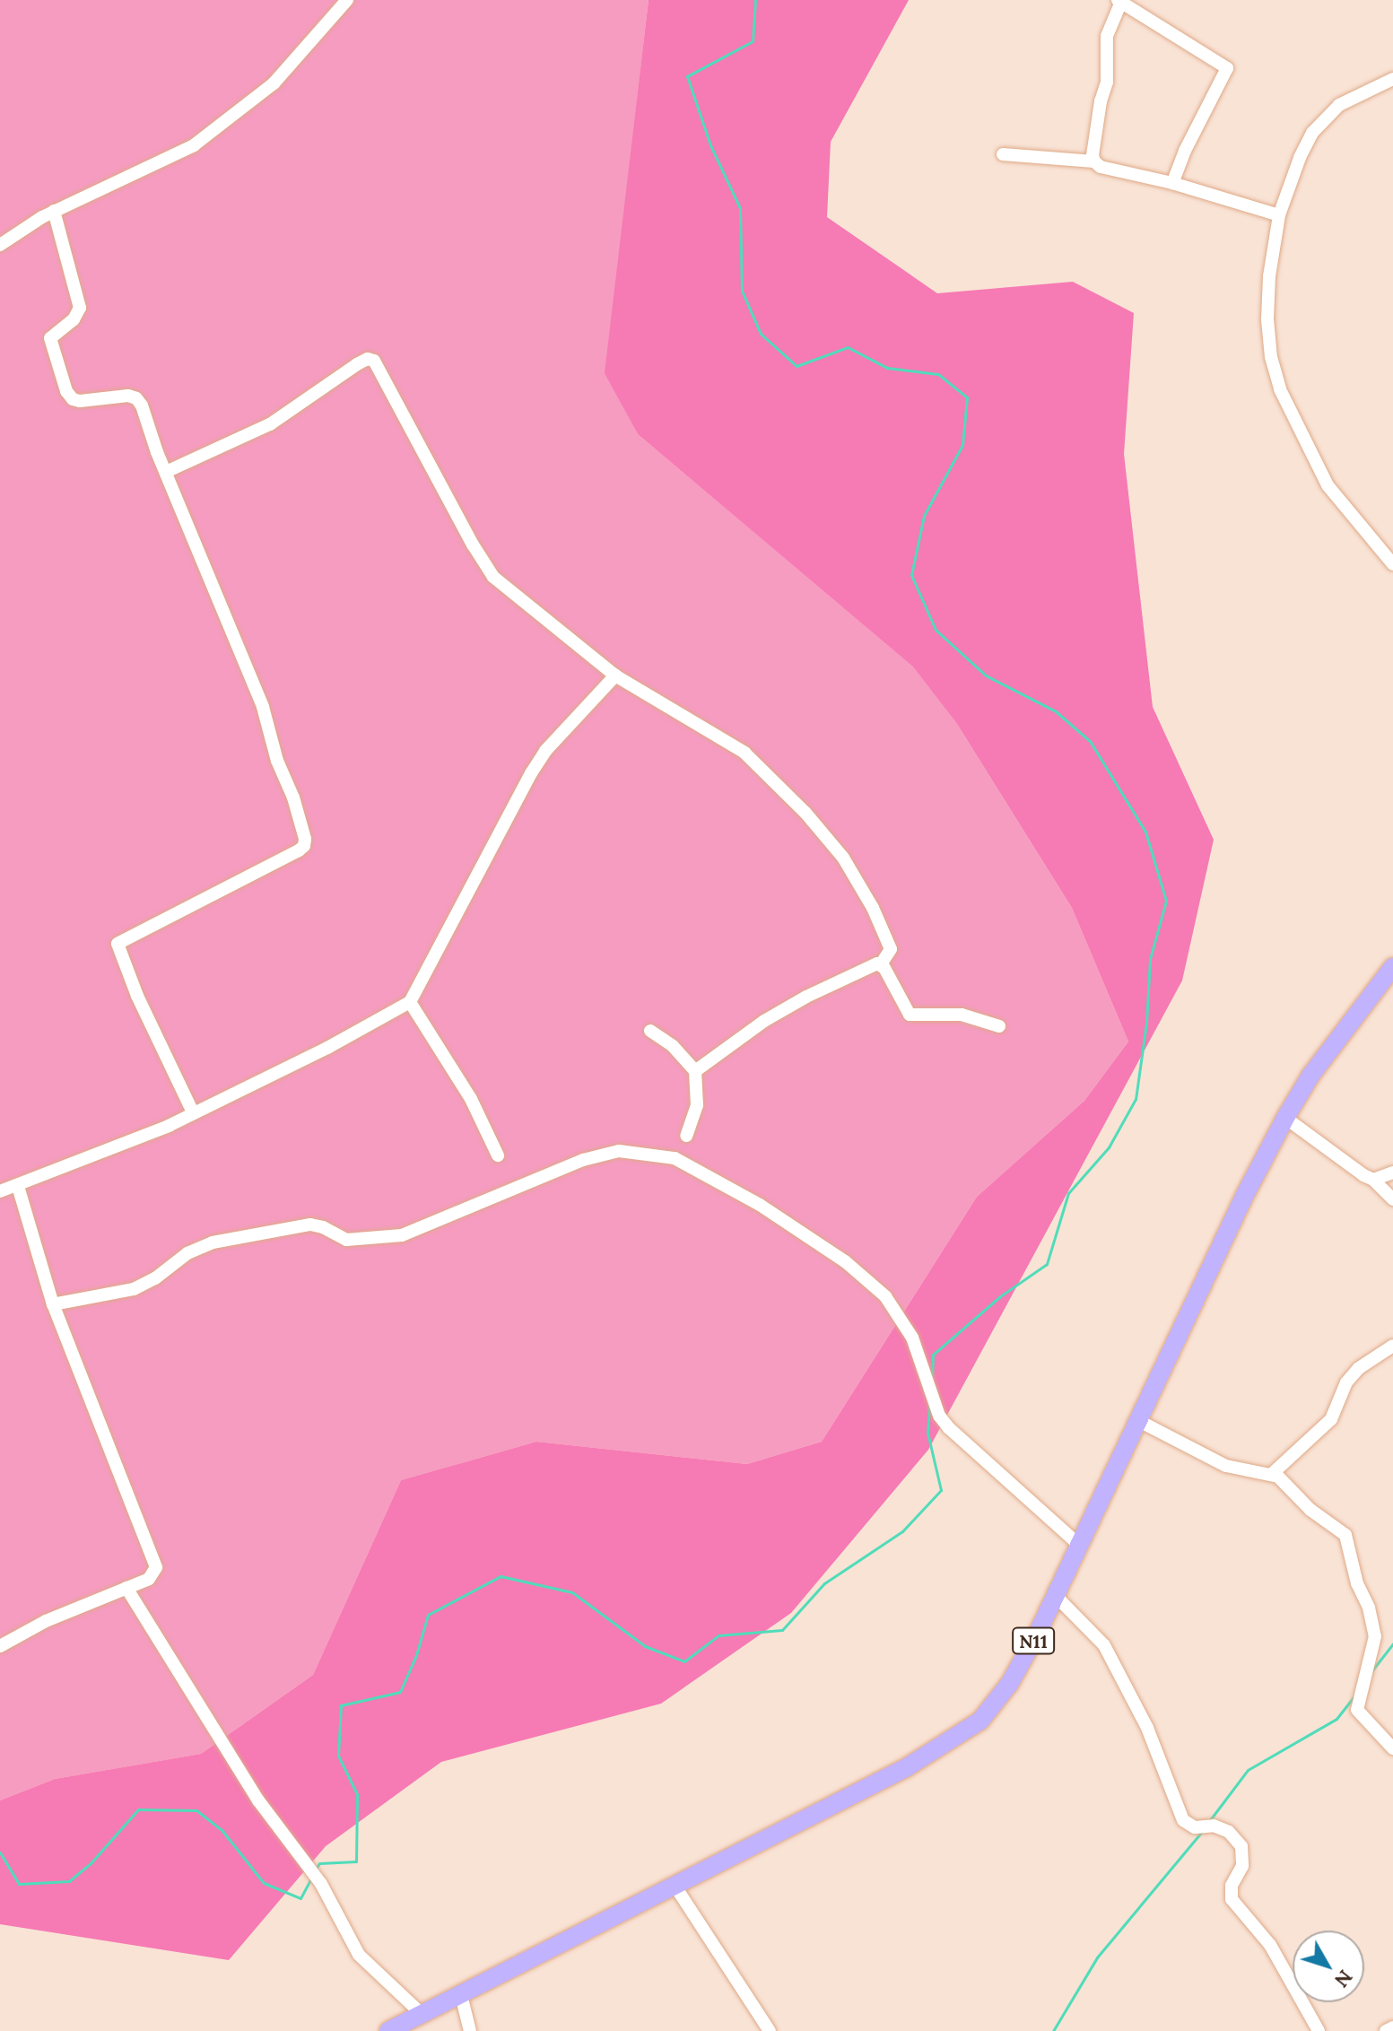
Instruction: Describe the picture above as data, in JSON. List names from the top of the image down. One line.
{"streets":{"highway":["N11"]},"north":"bottom right"}
